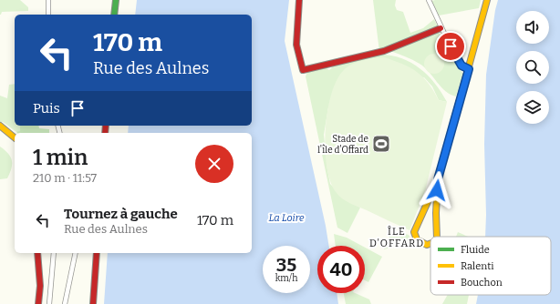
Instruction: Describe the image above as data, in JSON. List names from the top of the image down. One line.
{"districts":["ÎLE D'OFFARD"],"water":["La Loire"],"places":{"sports":["Stade de l'île d'Offard"]},"legend":["Fluide","Ralenti","Bouchon"],"page":{"turn":["170 m","Rue des Aulnes"],"then":"Puis","heading":["1 min","210 m · 11:57"],"list":[{"name":"Tournez à gauche","note":"Rue des Aulnes","value":"170 m"}],"speed":"35 km/h","limit":"40"}}
